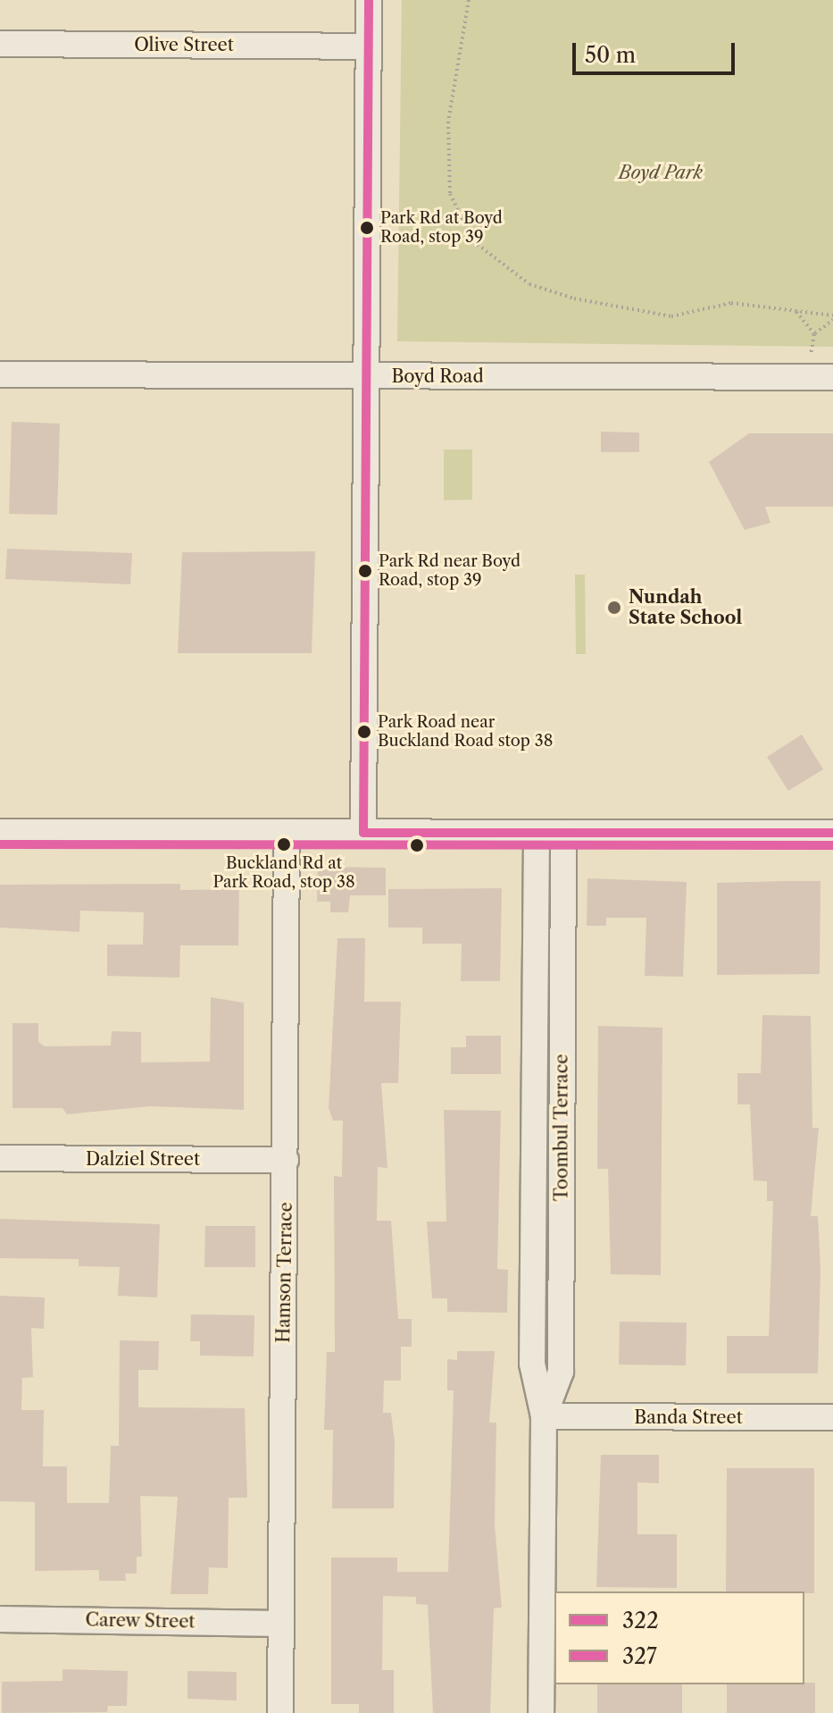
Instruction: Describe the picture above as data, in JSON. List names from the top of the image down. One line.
{"streets":{"street":["Olive Street","Boyd Road","Toombul Terrace","Dalziel Street","Hamson Terrace","Banda Street","Carew Street"]},"crossings":[["Toombul Terrace","Banda Street"],["Dalziel Street","Hamson Terrace"],["Hamson Terrace","Carew Street"]],"parks":["Boyd Park"],"places":["Park Rd at Boyd Road, stop 39","Park Rd near Boyd Road, stop 39","Nundah State School","Park Road near Buckland Road stop 38","Buckland Rd at Park Road, stop 38"],"lines":["transit line 322","transit line 327"],"legend":["322","327"],"scale_bar":"50 m"}
